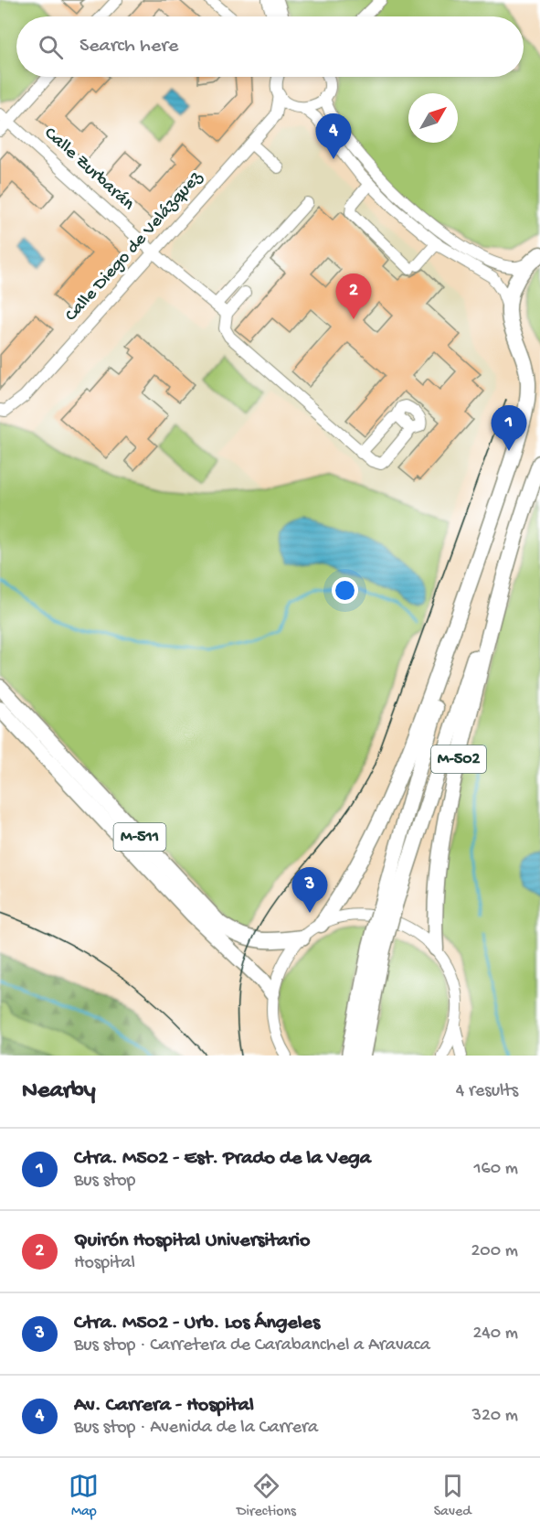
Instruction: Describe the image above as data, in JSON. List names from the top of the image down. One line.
{"streets":{"highway":["M-502","M-511"],"street":["Calle Zurbarán","Calle Diego de Velázquez"]},"crossings":[["Calle Zurbarán","Calle Diego de Velázquez"]],"north":"top right","page":{"search":"Search here","pins":["4","2","1","3"],"heading":["Nearby","4 results"],"list":[{"mark":"1","name":"Ctra. M502 - Est. Prado de la Vega","note":"Bus stop","value":"160 m"},{"mark":"2","name":"Quirón Hospital Universitario","note":"Hospital","value":"200 m"},{"mark":"3","name":"Ctra. M502 - Urb. Los Ángeles","note":"Bus stop · Carretera de Carabanchel a Aravaca","value":"240 m"},{"mark":"4","name":"Av. Carrera - Hospital","note":"Bus stop · Avenida de la Carrera","value":"320 m"}],"nav":["Map","Directions","Saved"]}}
